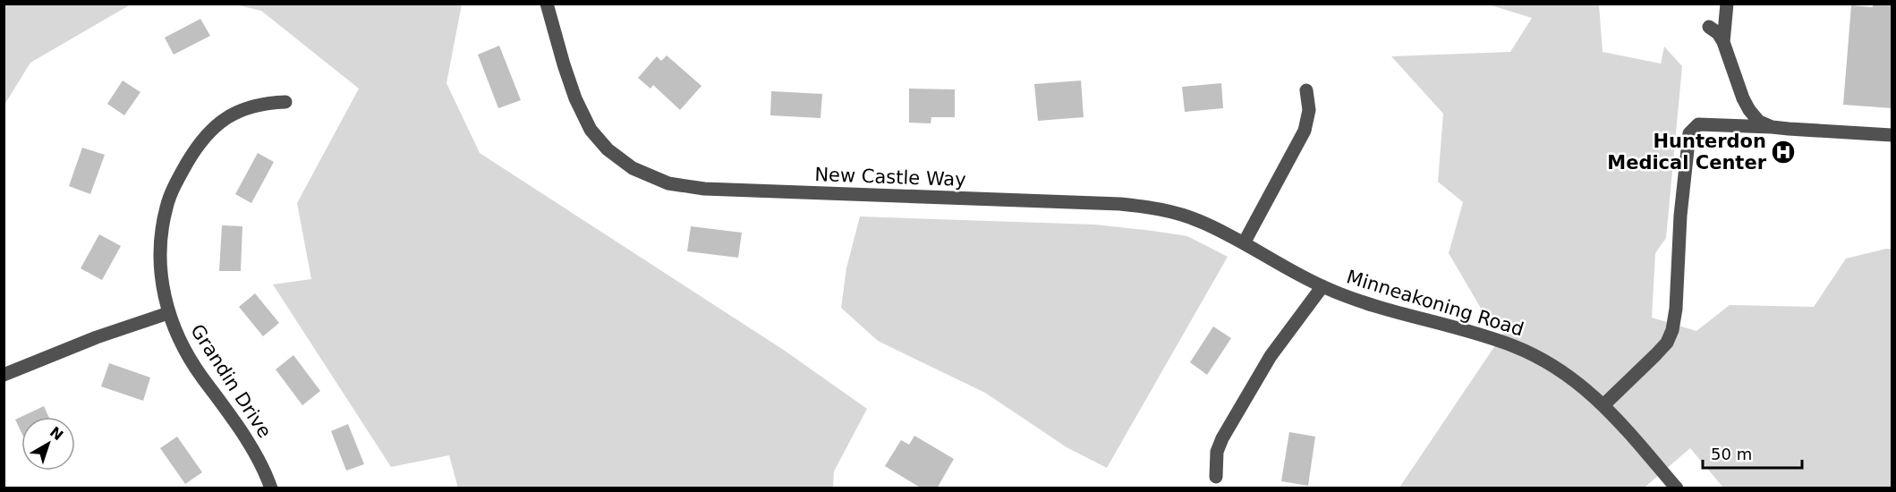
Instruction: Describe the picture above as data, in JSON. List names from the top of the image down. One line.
{"streets":{"street":["New Castle Way","Minneakoning Road","Grandin Drive"]},"crossings":[["New Castle Way","Minneakoning Road"]],"places":{"hospital":["Hunterdon Medical Center"]},"scale_bar":"50 m","north":"top right"}
